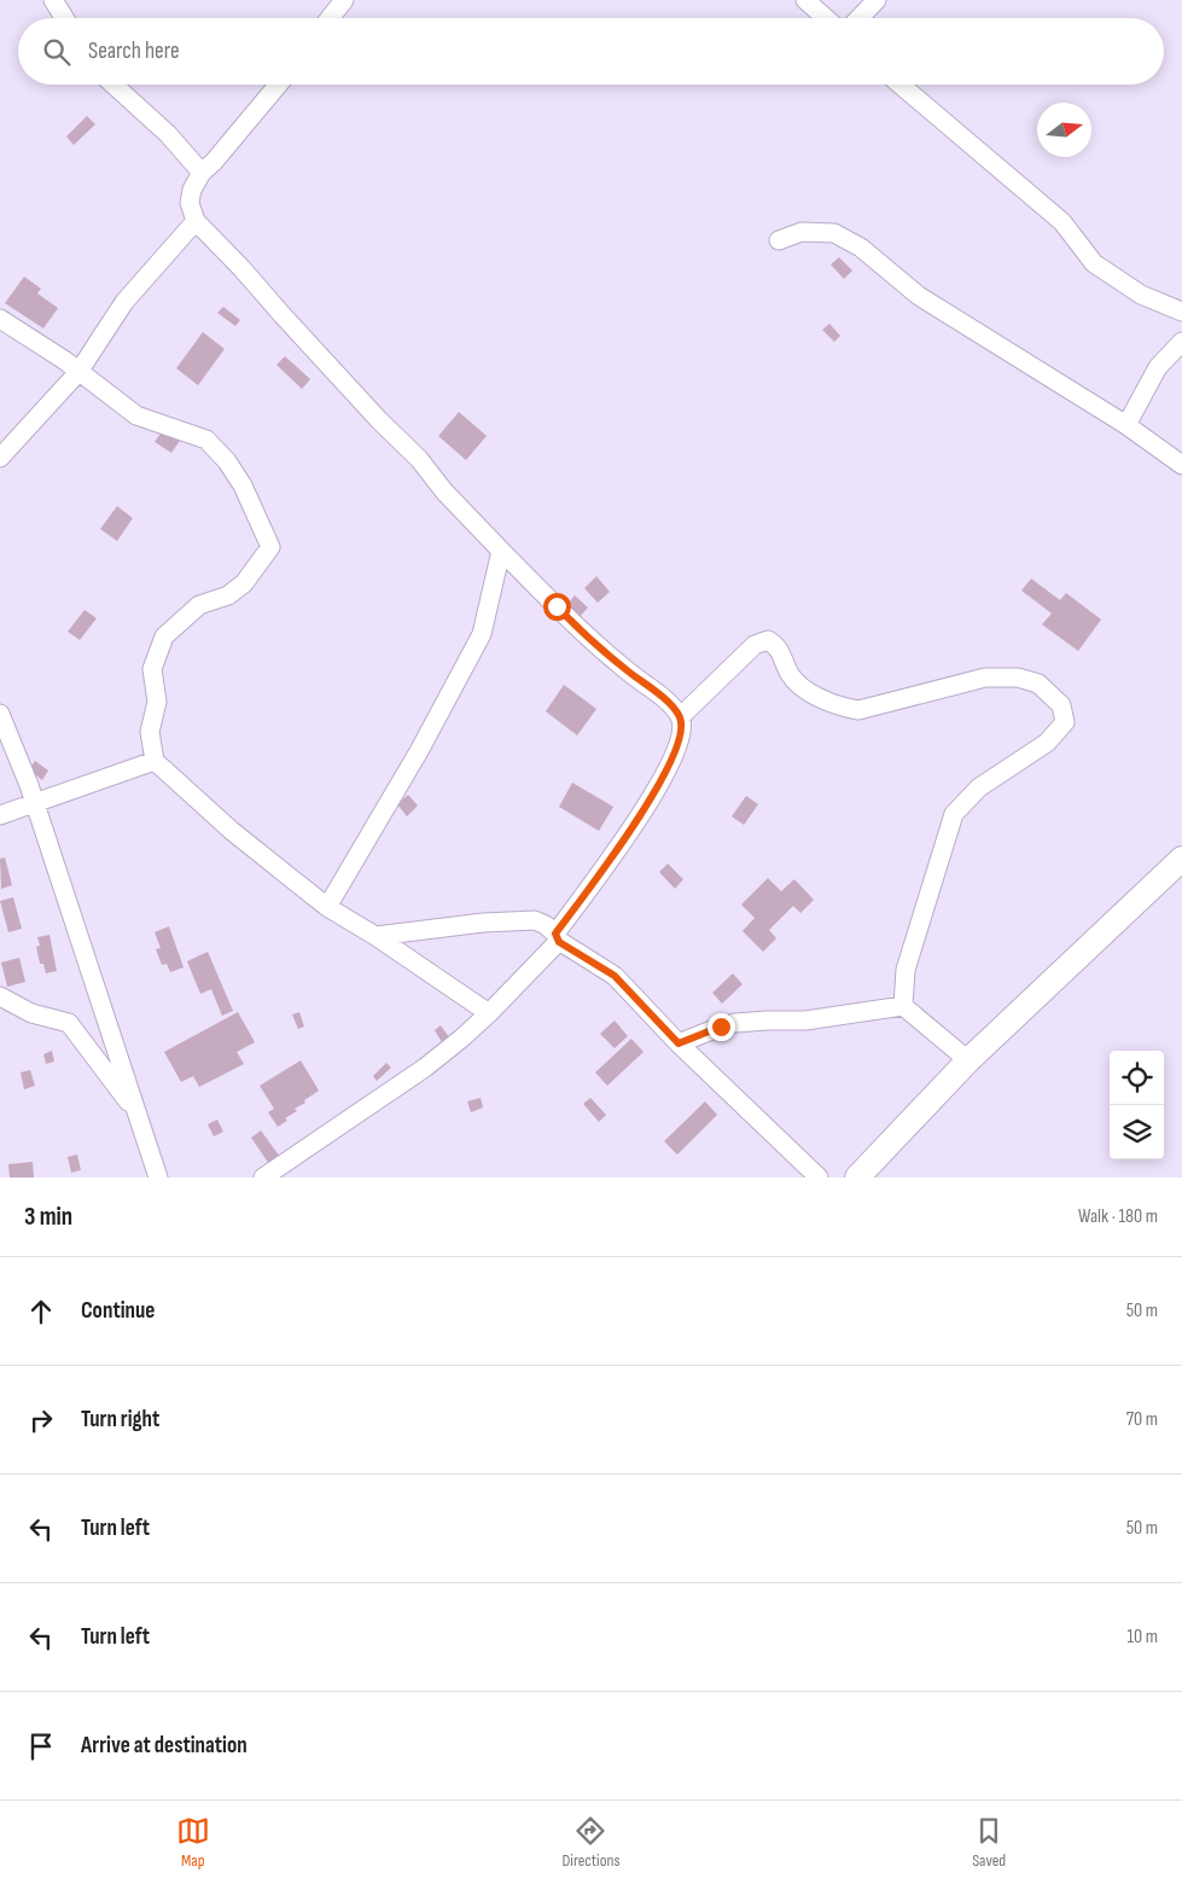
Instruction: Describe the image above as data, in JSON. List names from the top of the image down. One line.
{"north":"right","page":{"search":"Search here","heading":["3 min","Walk · 180 m"],"list":[["Continue","50 m"],["Turn right","70 m"],["Turn left","50 m"],["Turn left","10 m"],"Arrive at destination"],"nav":["Map","Directions","Saved"]}}
